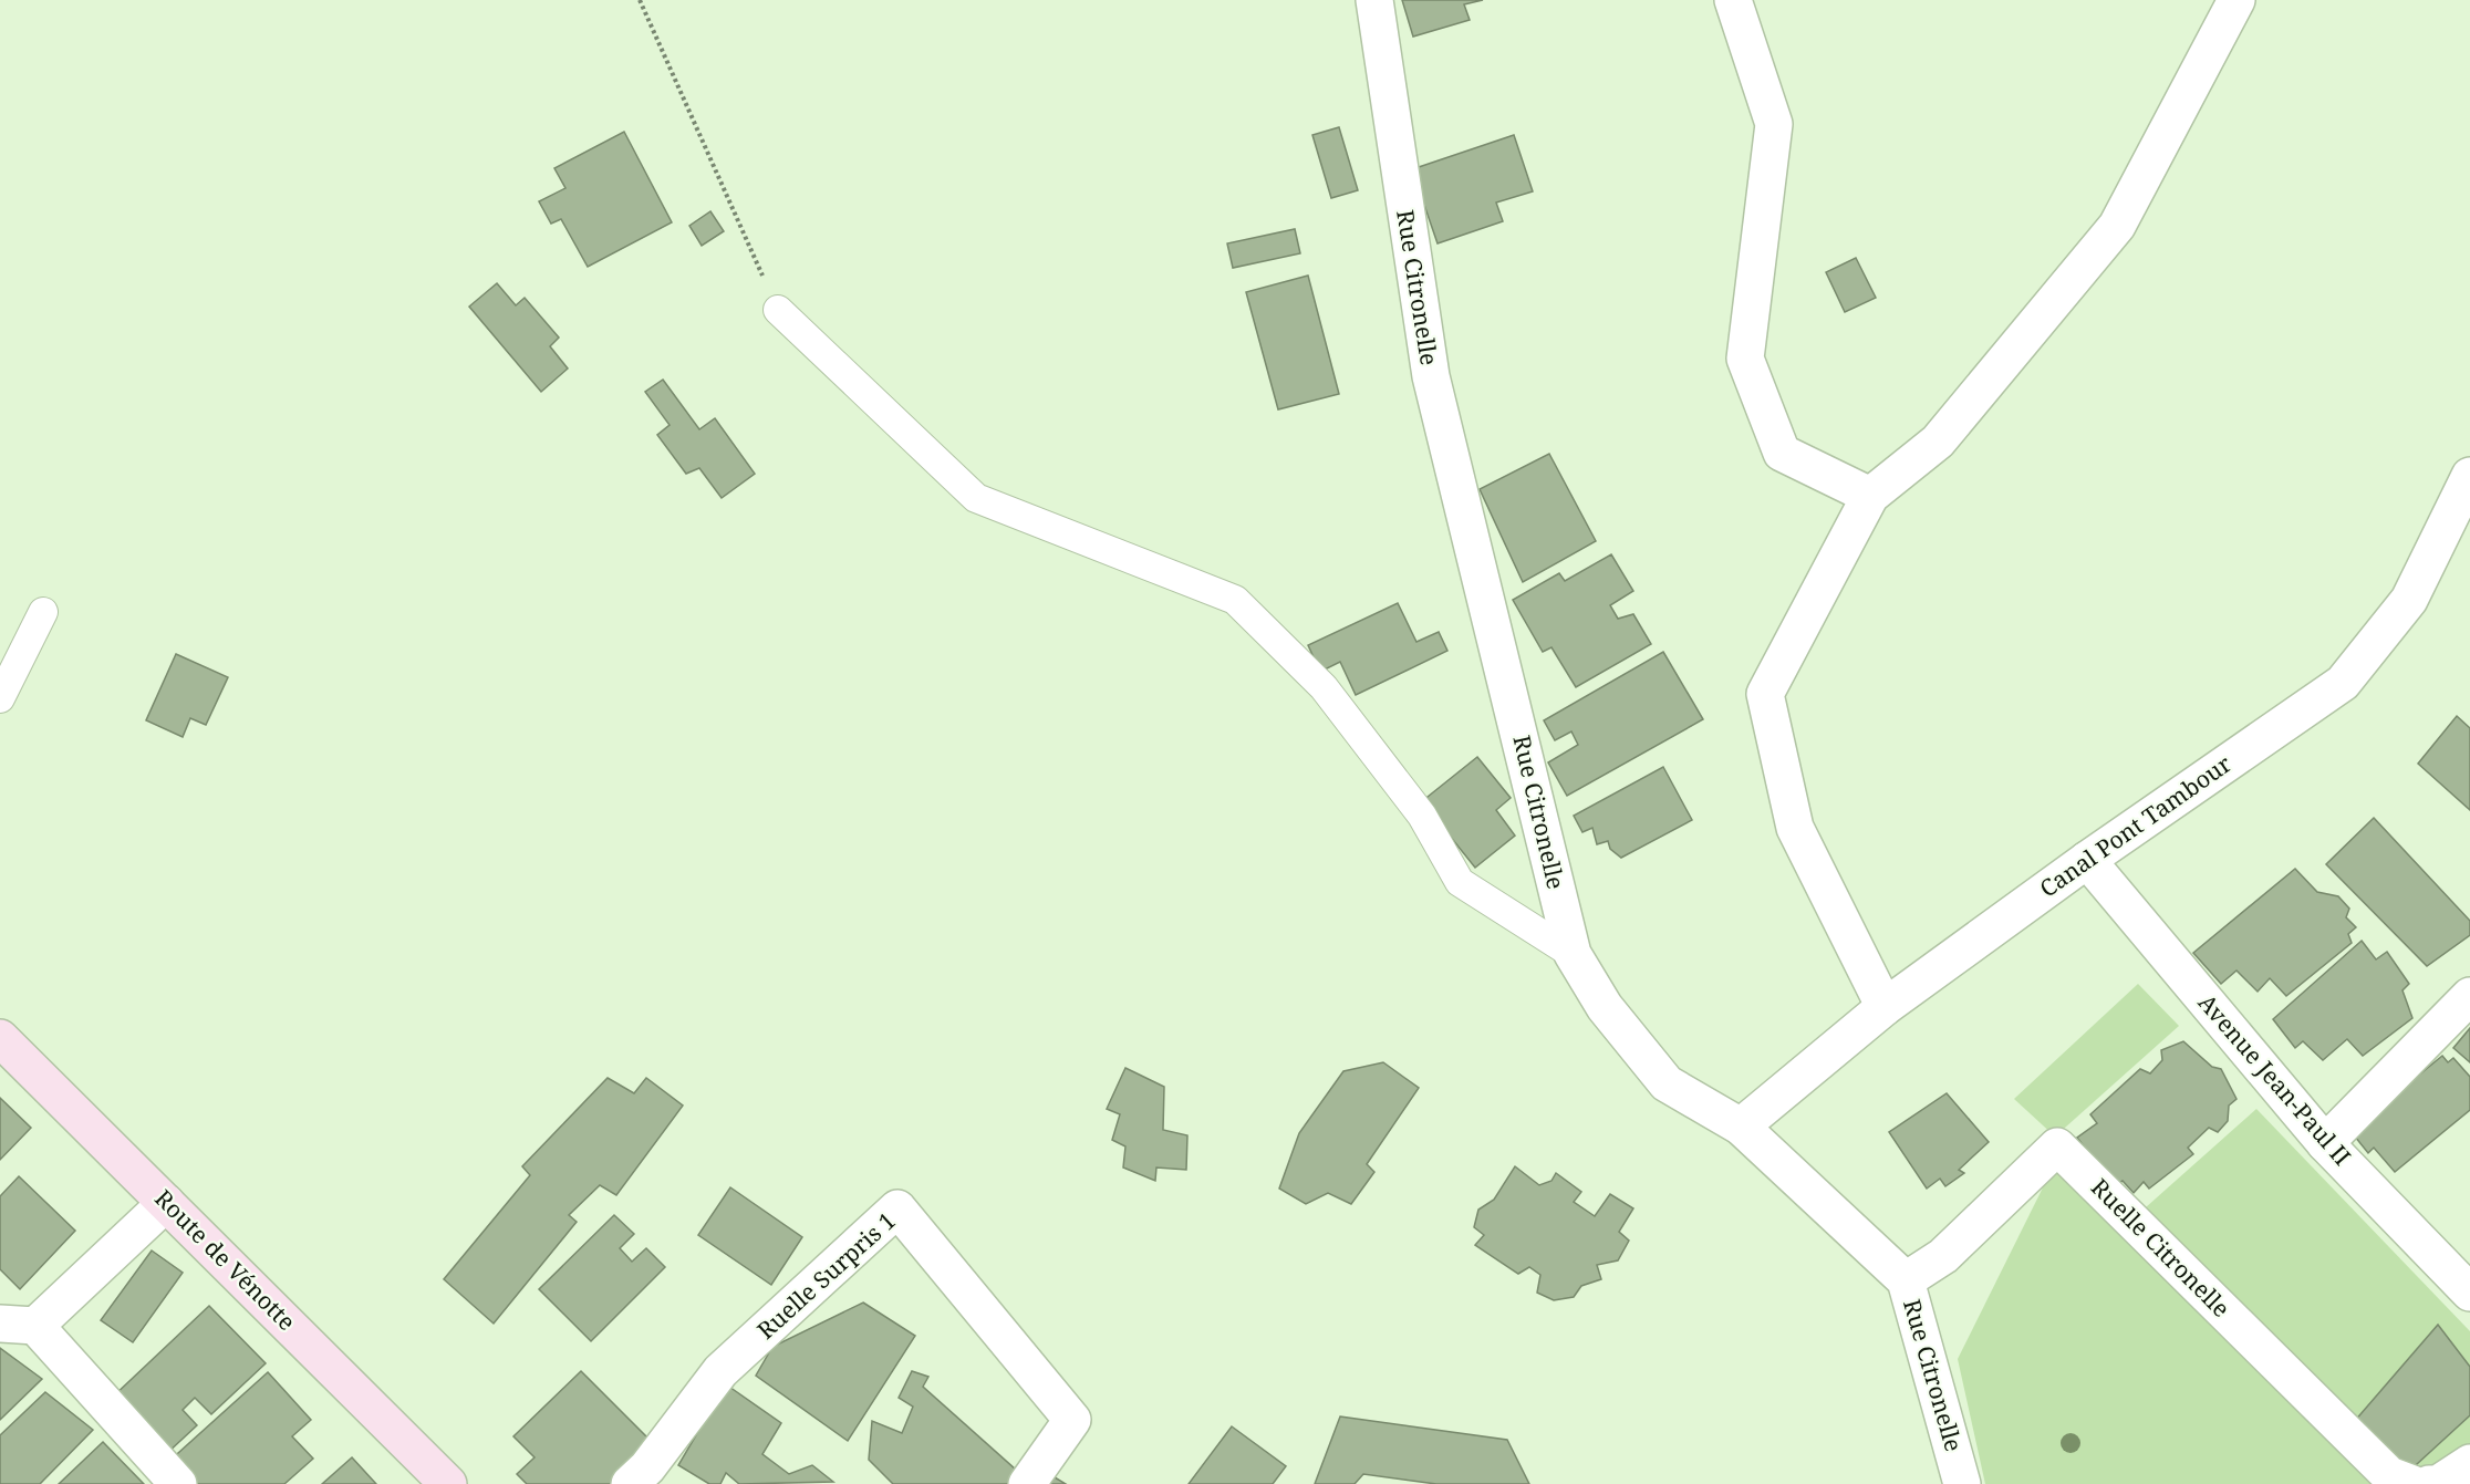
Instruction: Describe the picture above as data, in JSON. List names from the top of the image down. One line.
{"streets":{"street":["Rue Citronelle","Canal Pont Tambour","Avenue Jean-Paul II","Ruelle Citronelle","Route de Vénotte","Ruelle Surpris 1"]},"crossings":[["Rue Citronelle","Canal Pont Tambour"],["Rue Citronelle","Ruelle Citronelle"],["Canal Pont Tambour","Avenue Jean-Paul II"]]}
